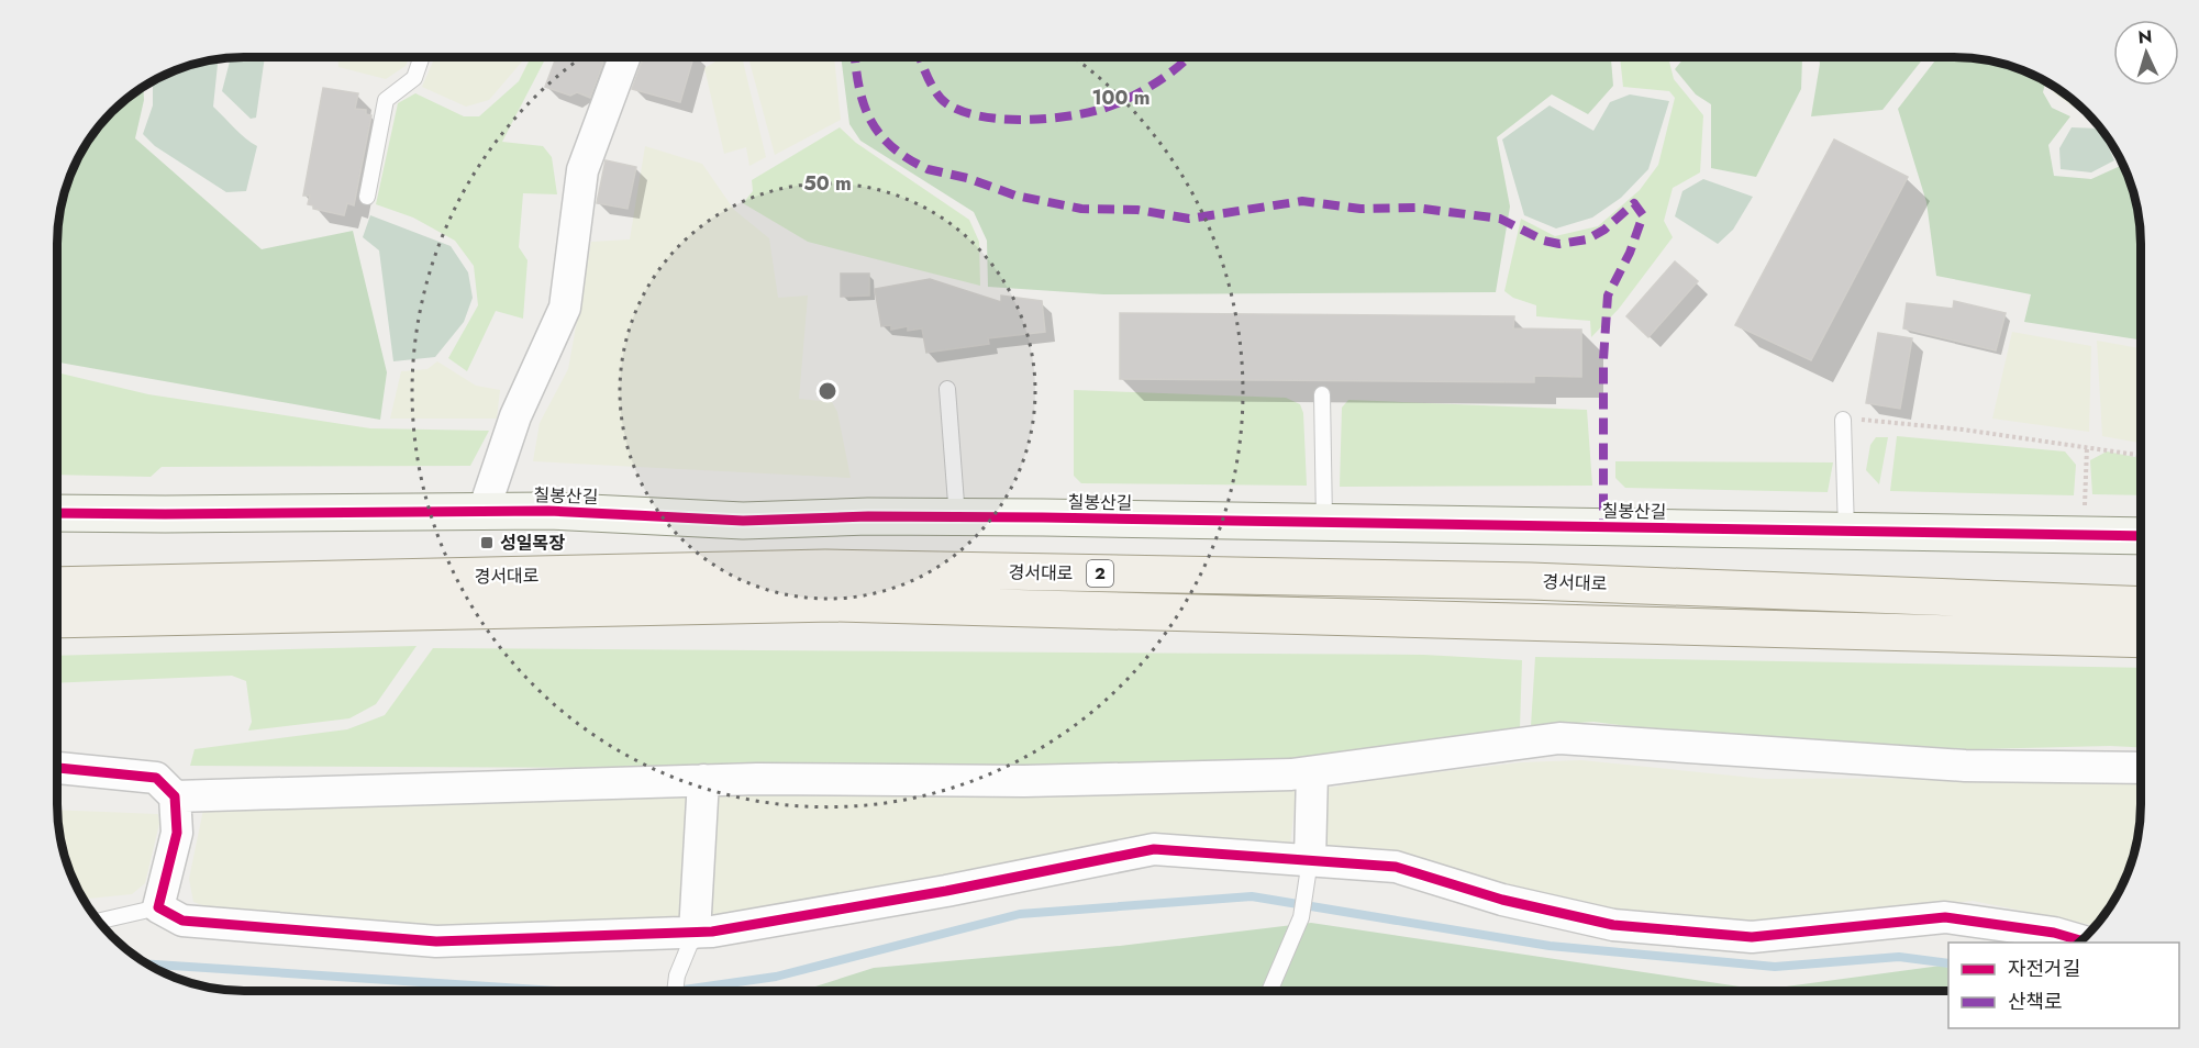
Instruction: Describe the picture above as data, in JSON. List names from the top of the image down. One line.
{"streets":{"main road":["경서대로","2"],"street":["칠봉산길"]},"places":{"transit":["성일목장"]},"legend":["자전거길","산책로"],"north":"top","rings":["100 m","50 m"]}
